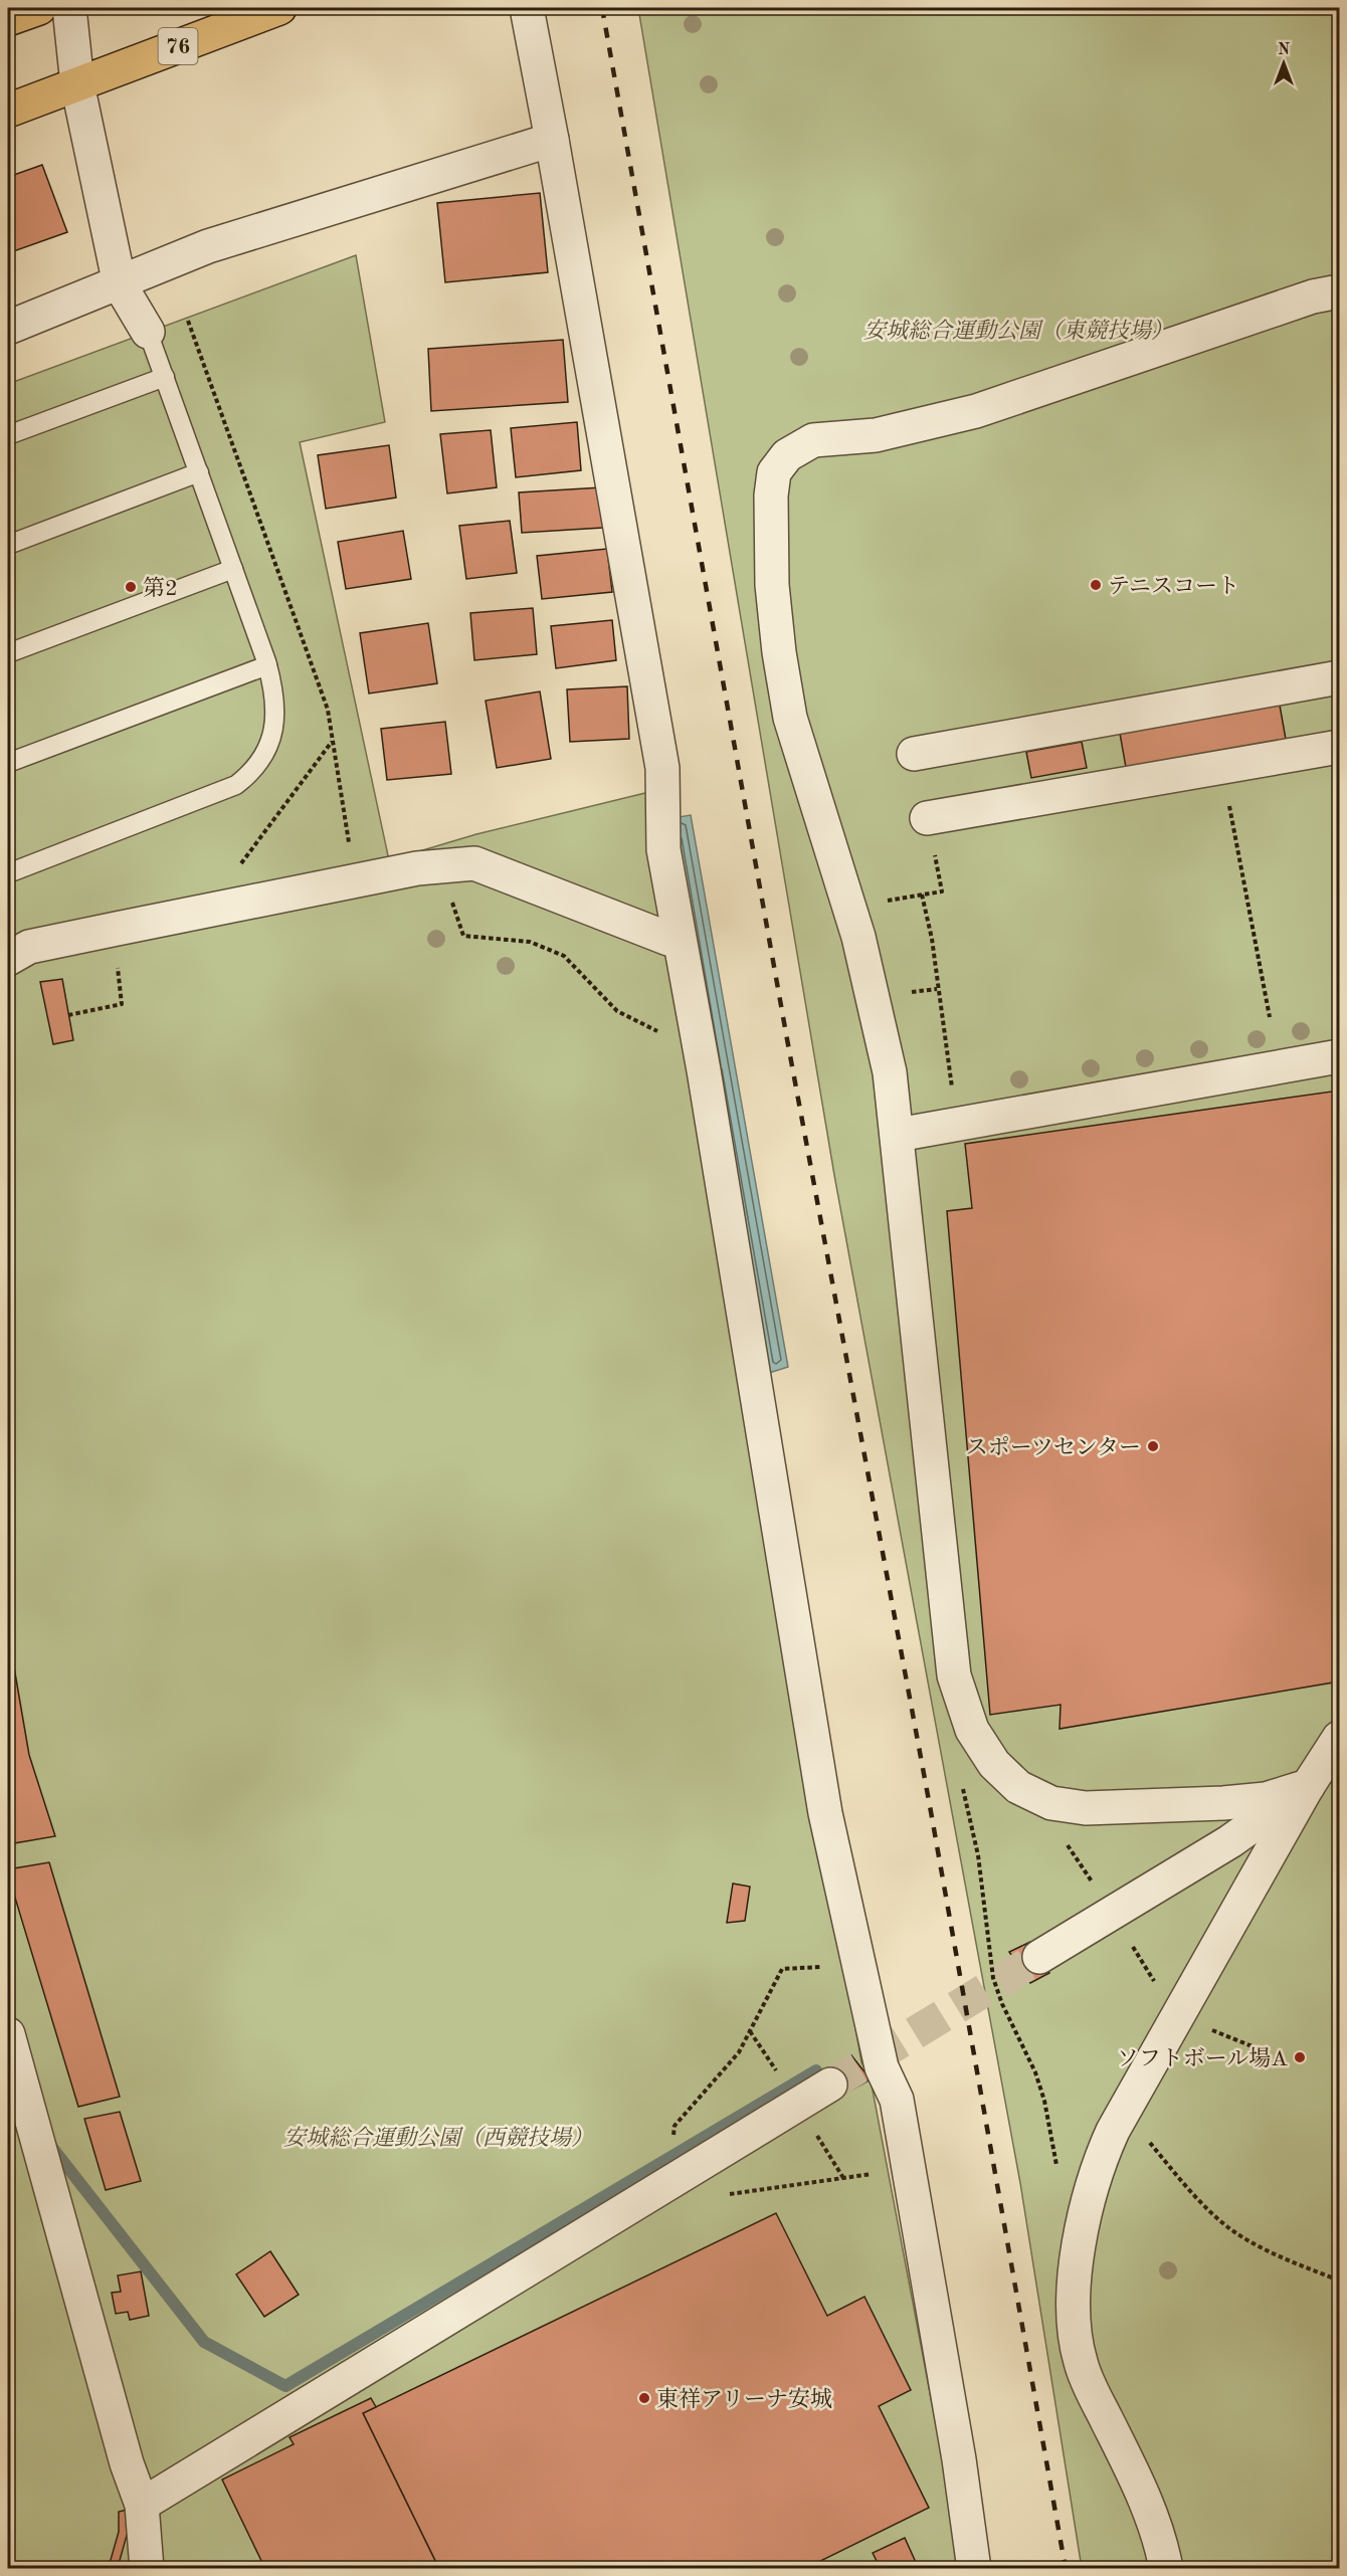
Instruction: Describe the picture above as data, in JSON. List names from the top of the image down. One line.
{"streets":{"main road":["76"]},"parks":["安城総合運動公園（東競技場）","安城総合運動公園（西競技場）"],"places":["テニスコート","第2","スポーツセンター","ソフトボール場A","東祥アリーナ安城"],"north":"top"}
